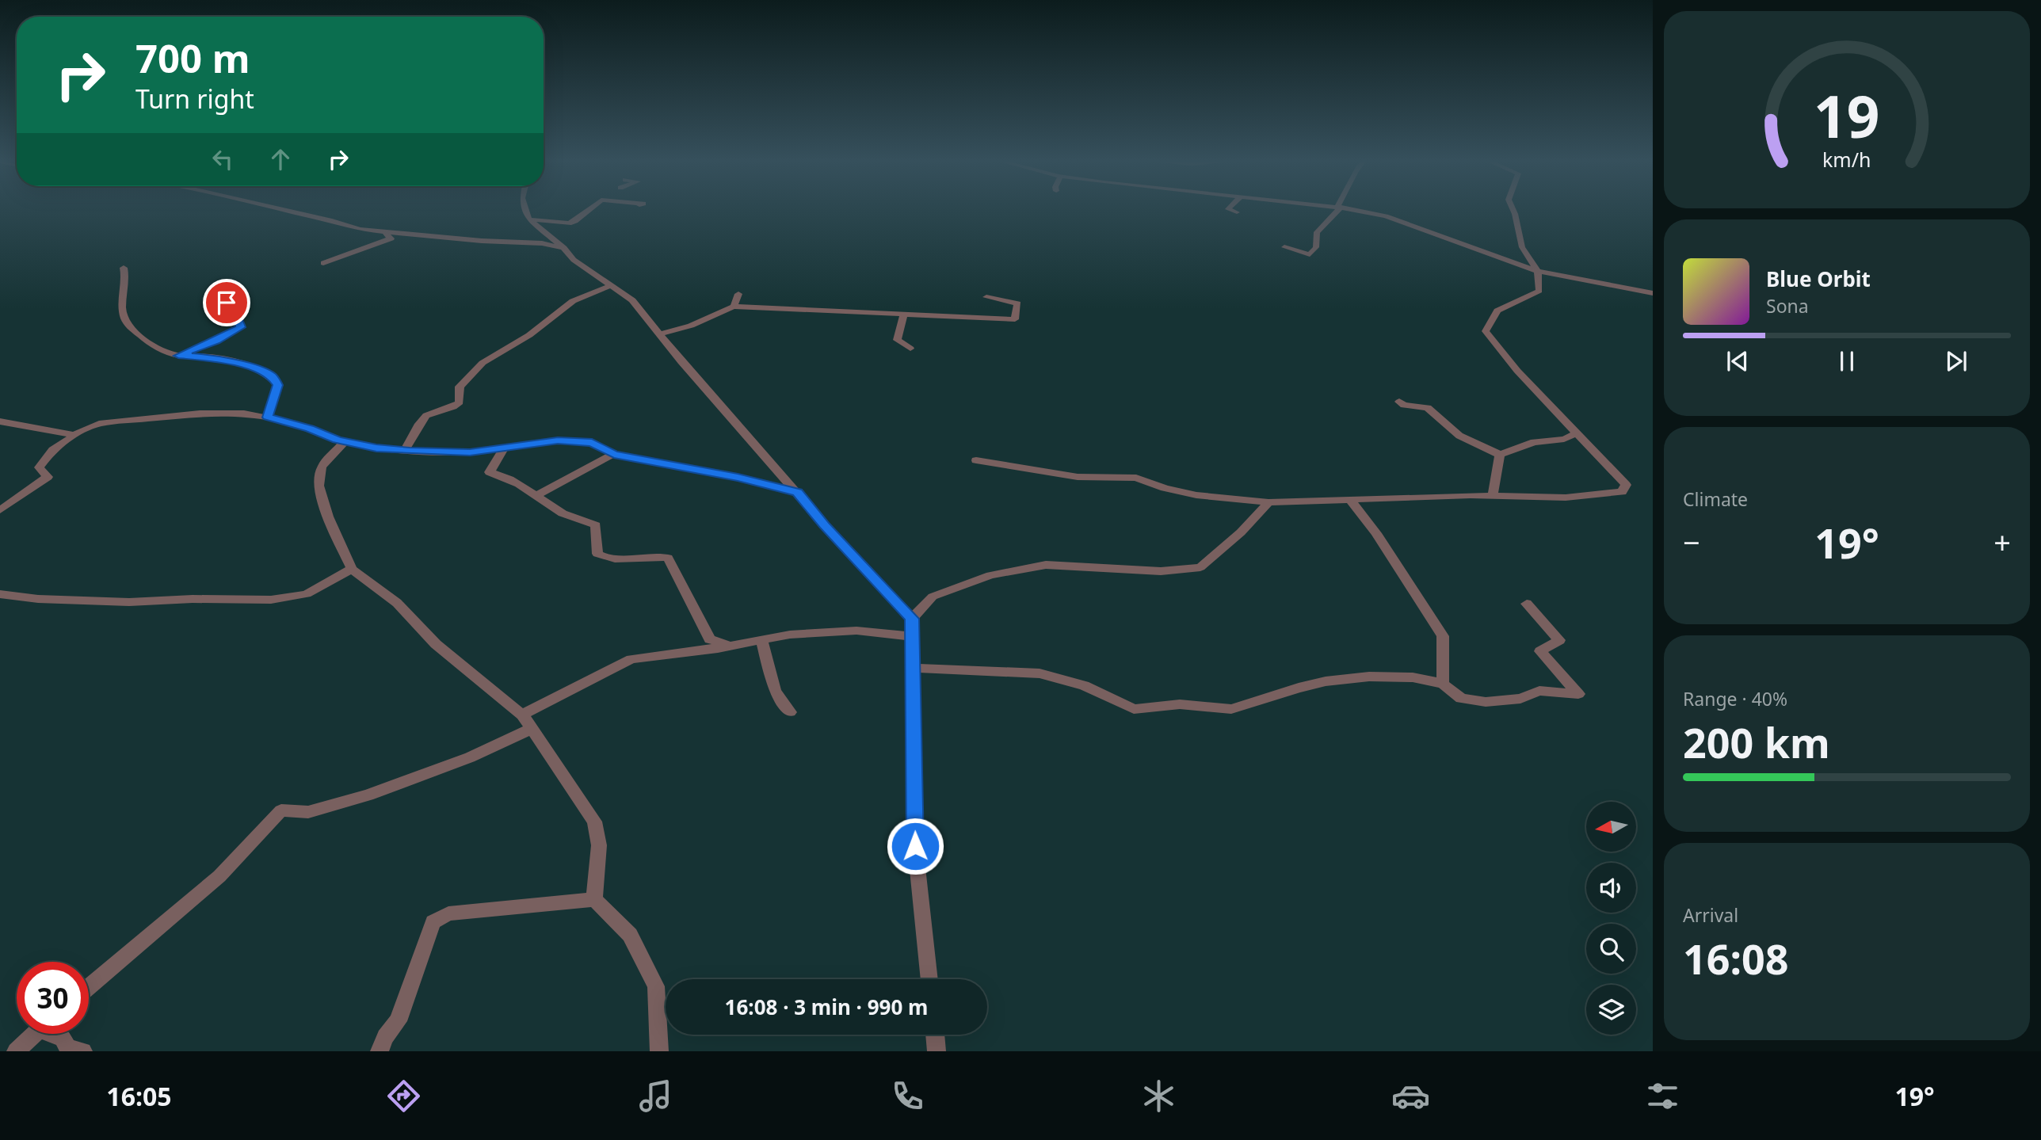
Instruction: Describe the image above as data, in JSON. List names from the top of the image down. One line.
{"north":"left","page":{"turn":["700 m","Turn right"],"song":["Blue Orbit","Sona"],"tile":["Climate",["Range · 40%","200 km"],["Arrival","16:08"]],"heat":["−","19°","+"],"limit":"30","trip":"16:08 · 3 min · 990 m","tabs":["16:05","19°"],"gauge":["19","km/h"]}}
